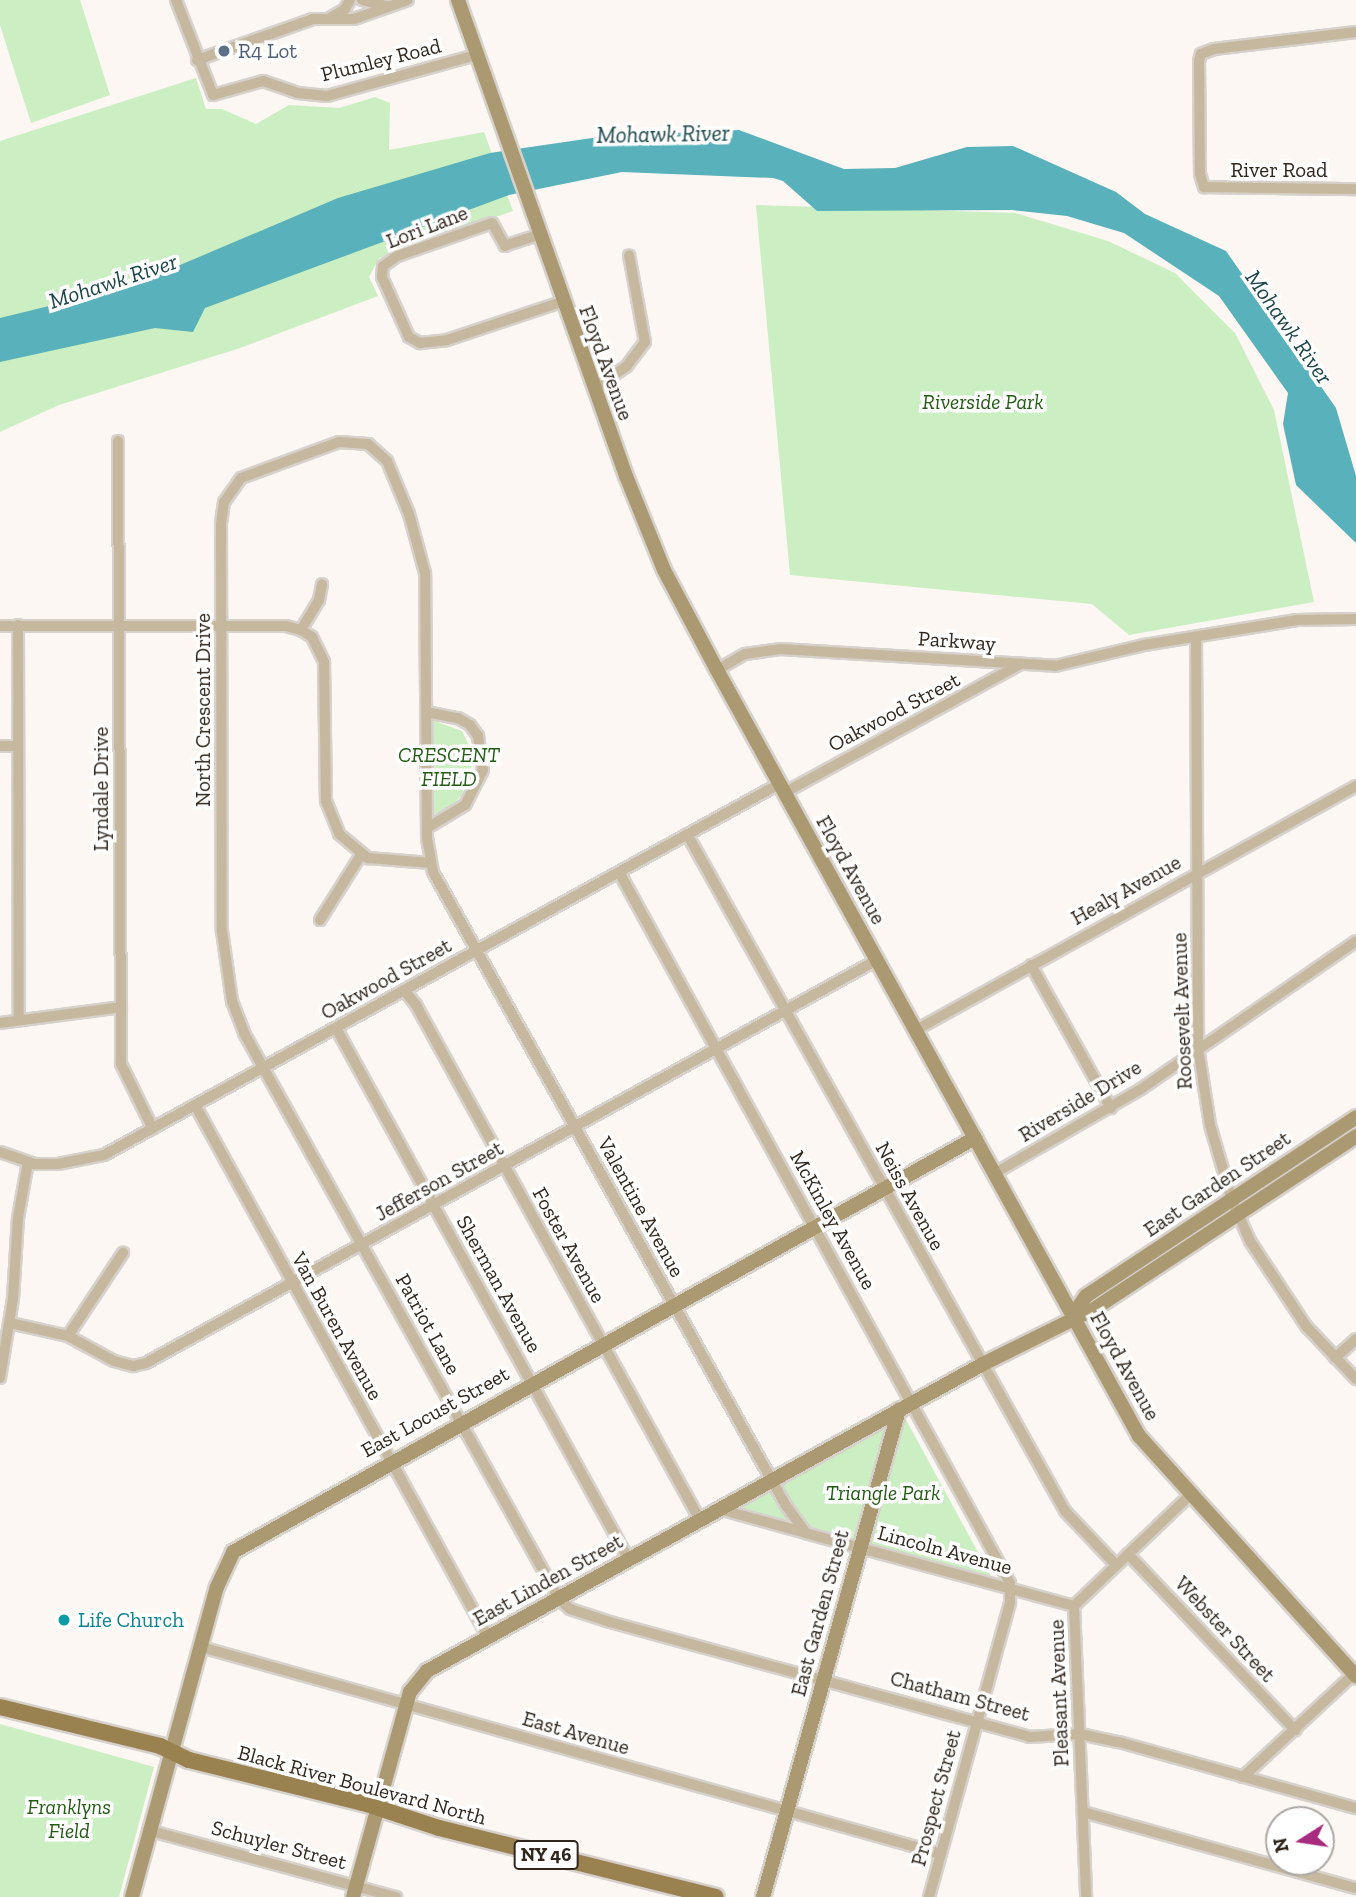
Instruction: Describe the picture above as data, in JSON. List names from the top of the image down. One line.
{"streets":{"main road":["Black River Boulevard North","NY 46"],"street":["Plumley Road","River Road","Lori Lane","Floyd Avenue","Parkway","North Crescent Drive","Oakwood Street","Lyndale Drive","Healy Avenue","Roosevelt Avenue","Riverside Drive","Jefferson Street","East Garden Street","Neiss Avenue","Valentine Avenue","McKinley Avenue","Foster Avenue","Sherman Avenue","Patriot Lane","Van Buren Avenue","East Locust Street","Lincoln Avenue","East Linden Street","Webster Street","Pleasant Avenue","Chatham Street","East Avenue","Prospect Street","Schuyler Street"]},"crossings":[["Plumley Road","Floyd Avenue"],["Lori Lane","Floyd Avenue"],["Floyd Avenue","Parkway"],["Floyd Avenue","Oakwood Street"],["Floyd Avenue","Healy Avenue"],["Floyd Avenue","Riverside Drive"],["Floyd Avenue","Jefferson Street"],["Floyd Avenue","East Garden Street"],["Floyd Avenue","East Locust Street"],["Floyd Avenue","Pleasant Avenue"],["Parkway","Oakwood Street"],["Parkway","Roosevelt Avenue"],["North Crescent Drive","Oakwood Street"],["North Crescent Drive","Valentine Avenue"],["North Crescent Drive","Patriot Lane"],["Oakwood Street","Lyndale Drive"],["Oakwood Street","Neiss Avenue"],["Oakwood Street","Valentine Avenue"],["Oakwood Street","McKinley Avenue"],["Oakwood Street","Foster Avenue"],["Oakwood Street","Sherman Avenue"],["Oakwood Street","Patriot Lane"],["Oakwood Street","Van Buren Avenue"],["Healy Avenue","Roosevelt Avenue"],["Roosevelt Avenue","Riverside Drive"],["Roosevelt Avenue","East Garden Street"],["Jefferson Street","Neiss Avenue"],["Jefferson Street","Valentine Avenue"],["Jefferson Street","McKinley Avenue"],["Jefferson Street","Foster Avenue"],["Jefferson Street","Sherman Avenue"],["Jefferson Street","Patriot Lane"],["Jefferson Street","Van Buren Avenue"],["East Garden Street","Neiss Avenue"],["East Garden Street","McKinley Avenue"],["East Garden Street","Lincoln Avenue"],["East Garden Street","East Linden Street"],["East Garden Street","Chatham Street"],["East Garden Street","East Avenue"],["Neiss Avenue","East Locust Street"],["Neiss Avenue","Pleasant Avenue"],["Valentine Avenue","East Locust Street"],["Valentine Avenue","East Linden Street"],["McKinley Avenue","East Locust Street"],["McKinley Avenue","Lincoln Avenue"],["McKinley Avenue","Prospect Street"],["Foster Avenue","East Locust Street"],["Foster Avenue","East Linden Street"],["Sherman Avenue","East Locust Street"],["Sherman Avenue","East Linden Street"],["Patriot Lane","East Locust Street"],["Patriot Lane","East Linden Street"],["Patriot Lane","Chatham Street"],["Van Buren Avenue","East Locust Street"],["Van Buren Avenue","East Linden Street"],["East Locust Street","East Avenue"],["East Locust Street","Black River Boulevard North"],["East Locust Street","Schuyler Street"],["Lincoln Avenue","East Linden Street"],["Lincoln Avenue","Pleasant Avenue"],["Lincoln Avenue","Prospect Street"],["East Linden Street","Chatham Street"],["East Linden Street","East Avenue"],["East Linden Street","Black River Boulevard North"],["East Linden Street","Schuyler Street"],["Webster Street","Pleasant Avenue"],["Pleasant Avenue","Chatham Street"],["Chatham Street","Prospect Street"],["East Avenue","Prospect Street"]],"water":["Mohawk River"],"parks":["Riverside Park","CRESCENT FIELD","Triangle Park","Franklyns Field"],"places":["R4 Lot","Life Church"],"north":"left"}
